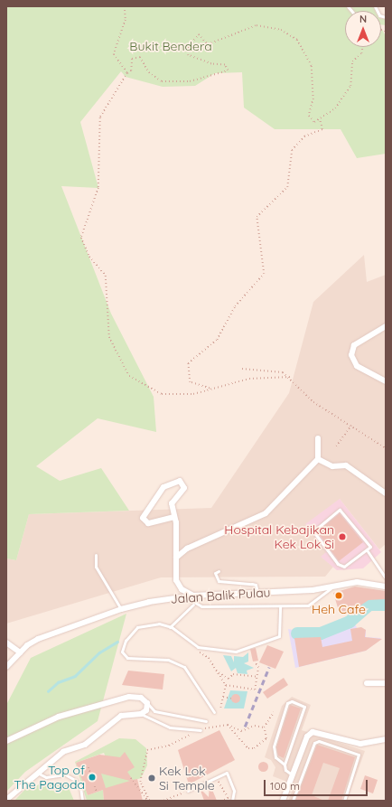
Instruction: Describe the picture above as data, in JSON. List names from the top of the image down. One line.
{"streets":{"street":["Jalan Balik Pulau"]},"parks":["Bukit Bendera"],"places":["Hospital Kebajikan Kek Lok Si","Heh Cafe","Top of The Pagoda","Kek Lok Si Temple"],"scale_bar":"100 m","north":"top"}
